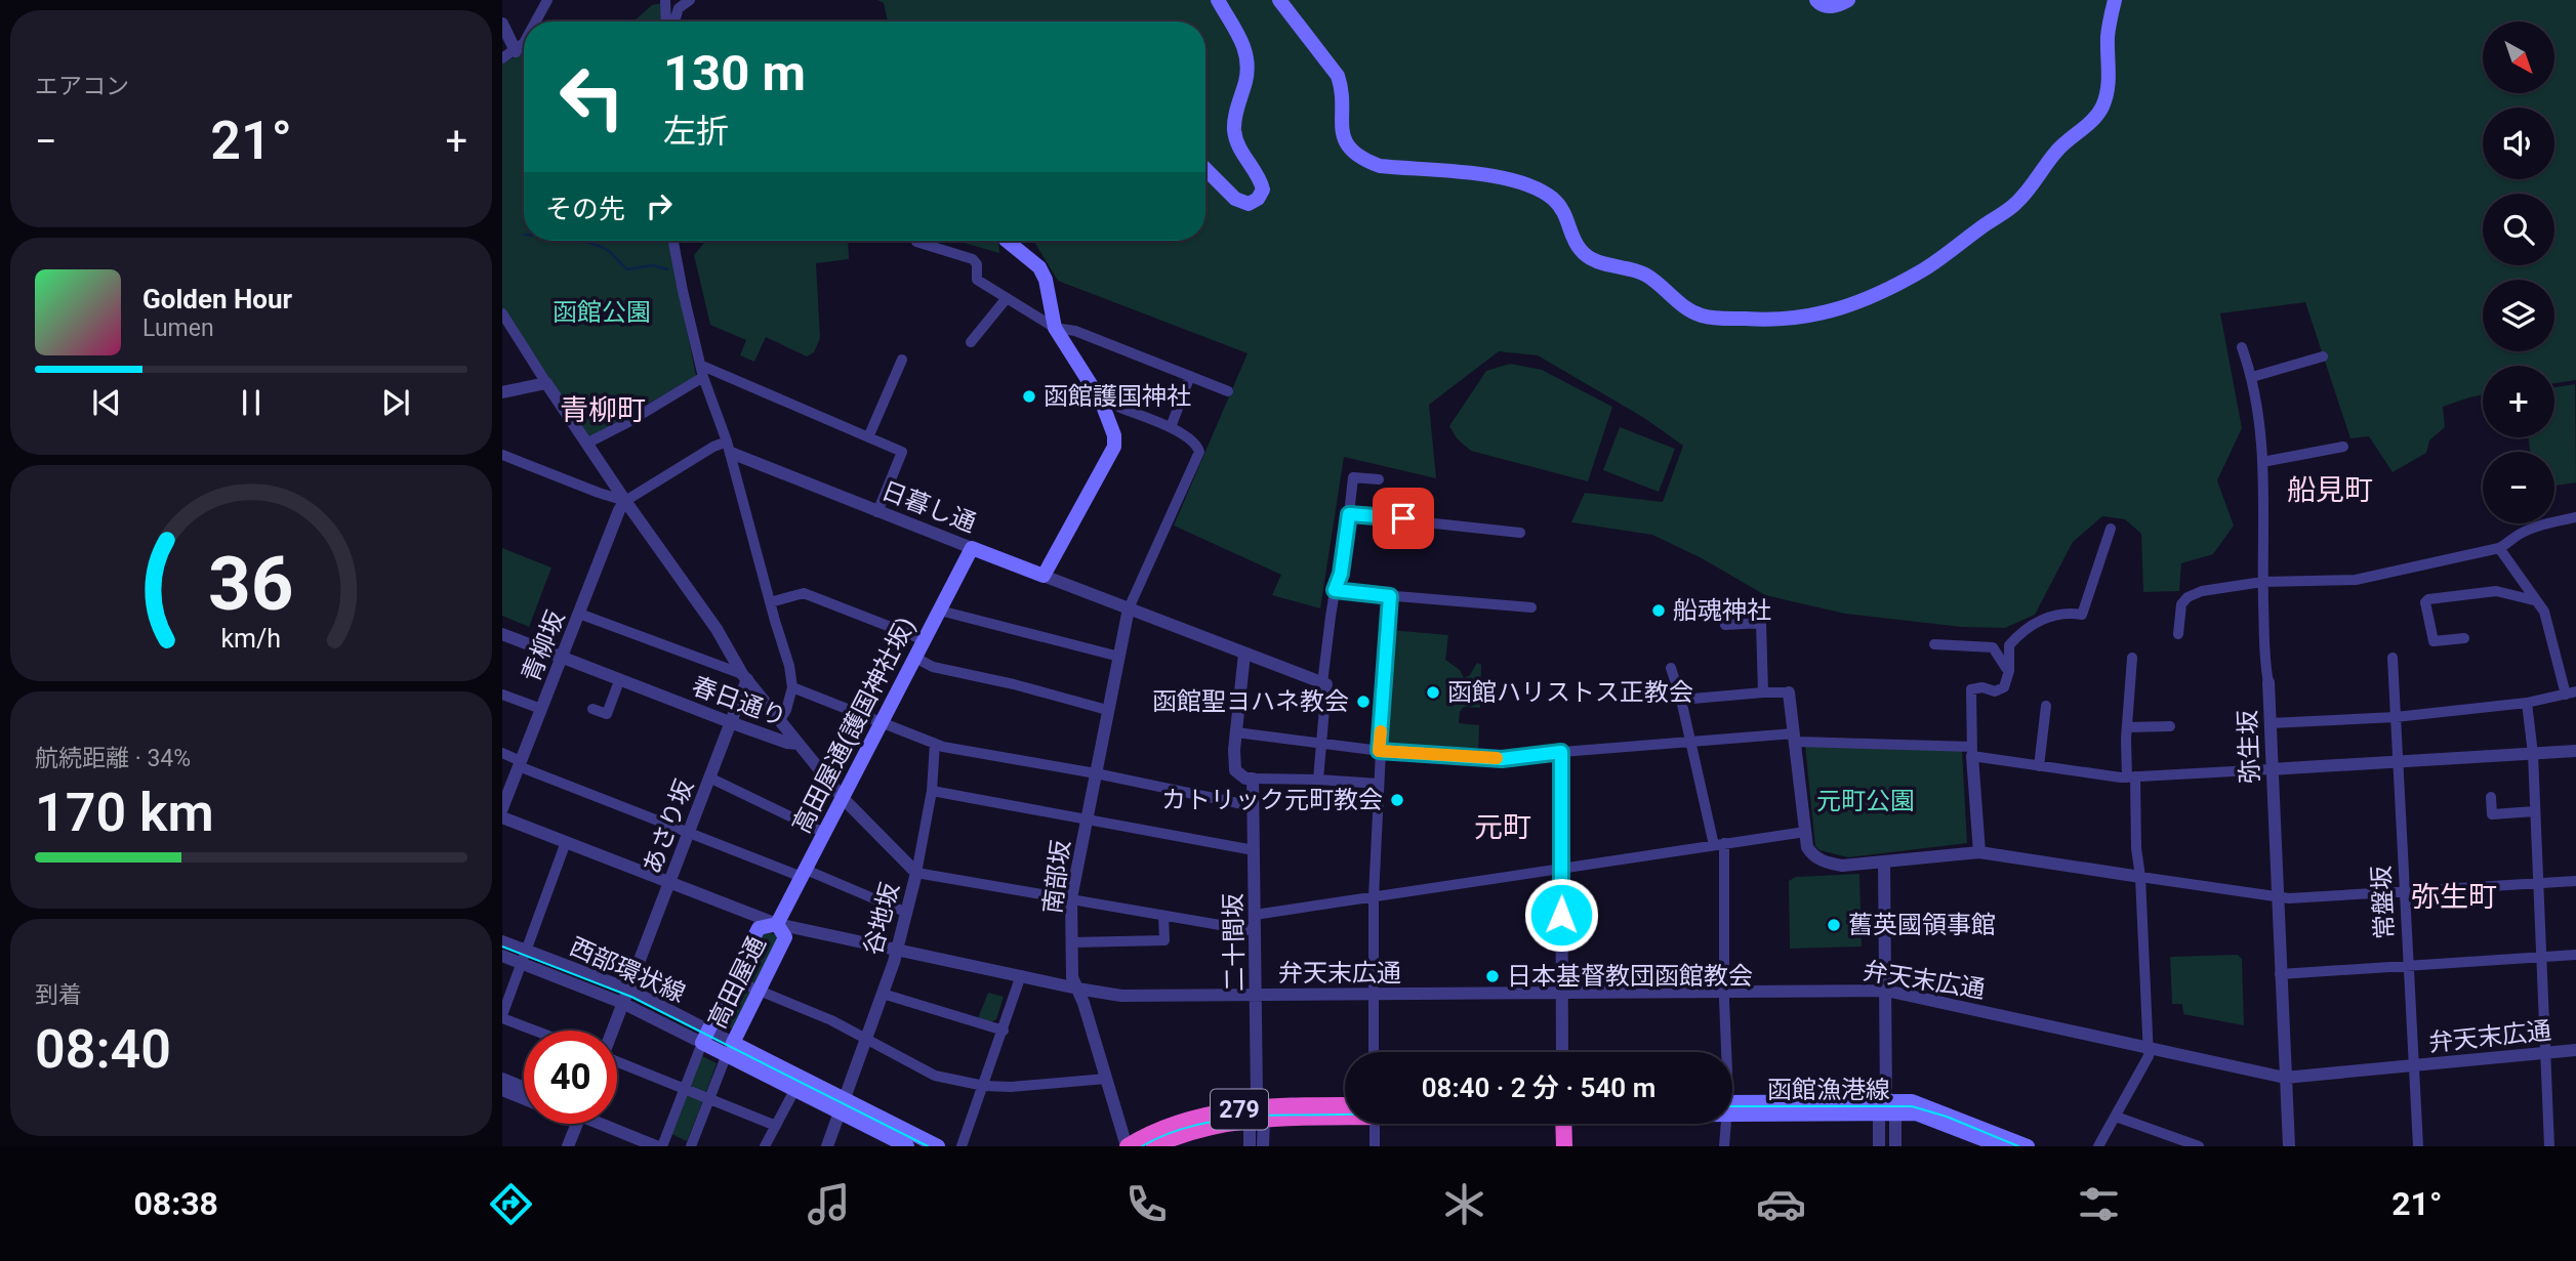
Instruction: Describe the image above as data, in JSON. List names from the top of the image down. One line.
{"streets":{"highway":["279"],"main road":["日暮し通","高田屋通(護国神社坂)","高田屋通","函館漁港線"],"street":["青柳坂","春日通り","弥生坂","あさり坂","南部坂","常盤坂","谷地坂","二十間坂","西部環状線","弁天末広通"]},"crossings":[["日暮し通","高田屋通(護国神社坂)"],["日暮し通","南部坂"],["青柳坂","春日通り"],["春日通り","高田屋通(護国神社坂)"],["春日通り","あさり坂"],["春日通り","谷地坂"],["高田屋通(護国神社坂)","弁天末広通"],["高田屋通(護国神社坂)","高田屋通"],["弥生坂","弁天末広通"],["あさり坂","西部環状線"],["あさり坂","弁天末広通"],["南部坂","弁天末広通"],["南部坂","279"],["常盤坂","弁天末広通"],["谷地坂","弁天末広通"],["二十間坂","弁天末広通"],["二十間坂","279"],["西部環状線","高田屋通"],["弁天末広通","高田屋通"]],"districts":["青柳町","船見町","元町","弥生町"],"parks":["函館公園","元町公園"],"places":["函館護国神社","船魂神社","函館ハリストス正教会","函館聖ヨハネ教会","カトリック元町教会","舊英國領事館","日本基督教団函館教会"],"north":"bottom right","page":{"tile":["エアコン",["航続距離 · 34%","170 km"],["到着","08:40"]],"map_buttons":["+","−"],"turn":["130 m","左折"],"heat":["−","21°","+"],"then":"その先","song":["Golden Hour","Lumen"],"limit":"40","trip":"08:40 · 2 分 · 540 m","tabs":["08:38","21°"],"gauge":["36","km/h"]}}
